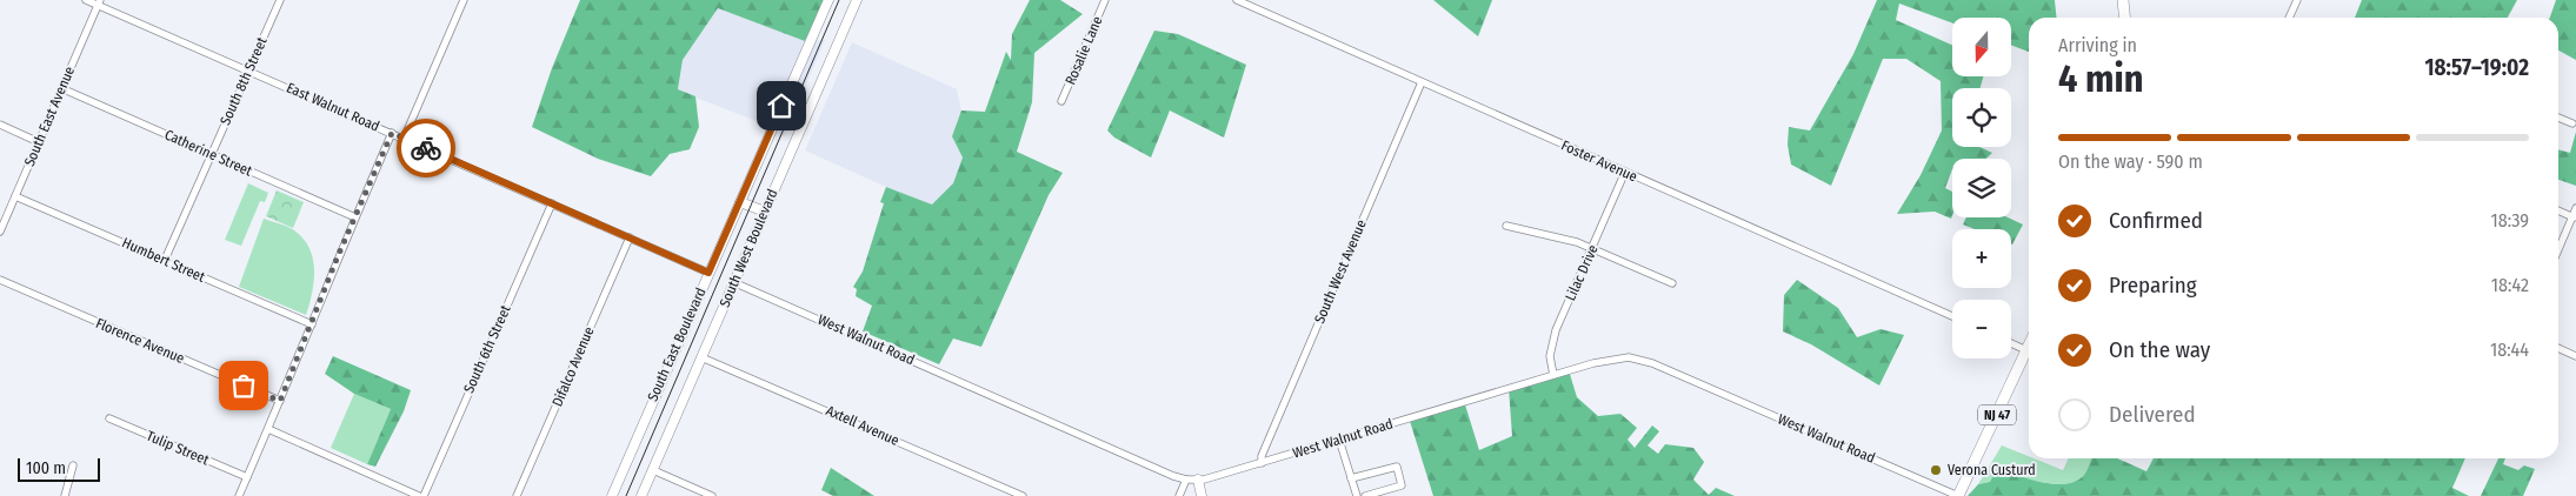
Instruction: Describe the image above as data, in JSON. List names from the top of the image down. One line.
{"streets":{"main road":["South West Boulevard","South East Boulevard","NJ 47"],"street":["Rosalie Lane","South 8th Street","East Walnut Road","South East Avenue","Catherine Street","Foster Avenue","Humbert Street","South West Avenue","Lilac Drive","West Walnut Road","Florence Avenue","South 6th Street","Difalco Avenue","Axtell Avenue","Tulip Street"]},"crossings":[["South 8th Street","East Walnut Road"],["South 8th Street","Catherine Street"],["South 8th Street","Humbert Street"],["East Walnut Road","South East Avenue"],["East Walnut Road","South East Boulevard"],["East Walnut Road","South 6th Street"],["East Walnut Road","Difalco Avenue"],["South East Avenue","Catherine Street"],["South East Avenue","Humbert Street"],["Foster Avenue","South West Avenue"],["Foster Avenue","Lilac Drive"],["South West Boulevard","West Walnut Road"],["South West Boulevard","Axtell Avenue"],["South West Avenue","West Walnut Road"],["Lilac Drive","West Walnut Road"],["West Walnut Road","NJ 47"]],"places":["Verona Custurd"],"scale_bar":"100 m","north":"bottom","page":{"map_buttons":["+","−"],"heading":["4 min","Arriving in","18:57–19:02"],"bar":"On the way · 590 m","list":[["Confirmed","18:39"],["Preparing","18:42"],["On the way","18:44"],"Delivered"],"scale":"100 m"}}
